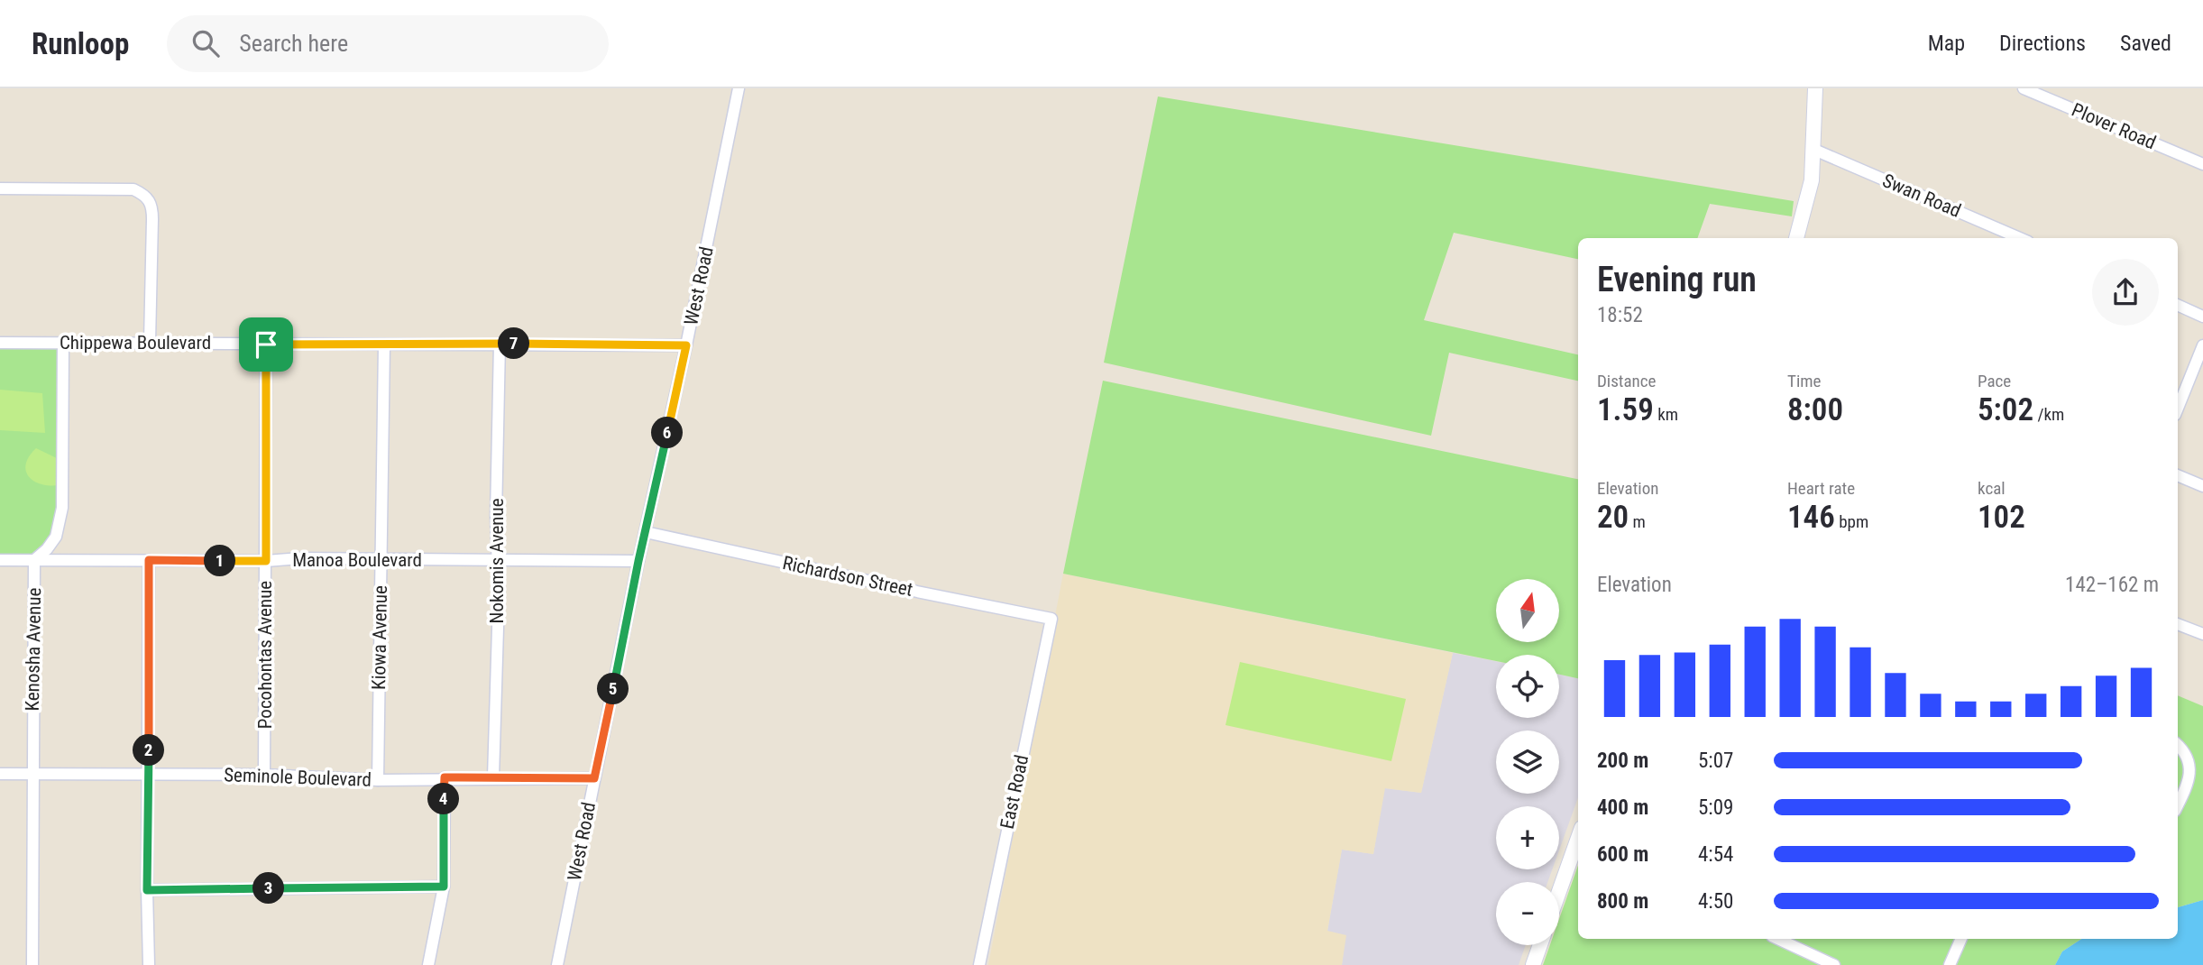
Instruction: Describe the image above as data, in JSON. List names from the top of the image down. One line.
{"streets":{"street":["Plover Road","Swan Road","West Road","Chippewa Boulevard","Manoa Boulevard","Nokomis Avenue","Richardson Street","Kiowa Avenue","Kenosha Avenue","Pocohontas Avenue","Seminole Boulevard","East Road"]},"crossings":[["West Road","Chippewa Boulevard"],["West Road","Manoa Boulevard"],["West Road","Richardson Street"],["West Road","Seminole Boulevard"],["Chippewa Boulevard","Nokomis Avenue"],["Chippewa Boulevard","Kiowa Avenue"],["Chippewa Boulevard","Kenosha Avenue"],["Chippewa Boulevard","Pocohontas Avenue"],["Manoa Boulevard","Nokomis Avenue"],["Manoa Boulevard","Kiowa Avenue"],["Manoa Boulevard","Kenosha Avenue"],["Manoa Boulevard","Pocohontas Avenue"],["Nokomis Avenue","Seminole Boulevard"],["Richardson Street","East Road"],["Kiowa Avenue","Seminole Boulevard"],["Kenosha Avenue","Seminole Boulevard"],["Pocohontas Avenue","Seminole Boulevard"]],"north":"top","page":{"header":"Runloop","search":"Search here","nav":["Map","Directions","Saved"],"heading":["Evening run","18:52"],"pins":["7","6","1","5","2","4","3"],"stats":[["Distance","1.59 km"],["Time","8:00"],["Pace","5:02 /km"],["Elevation","20 m"],["Heart rate","146 bpm"],["kcal","102"]],"chart":["Elevation","142–162 m"],"map_buttons":["+","−"],"list":[{"name":"200 m","note":"5:07"},{"name":"400 m","note":"5:09"},{"name":"600 m","note":"4:54"},{"name":"800 m","note":"4:50"}]}}
